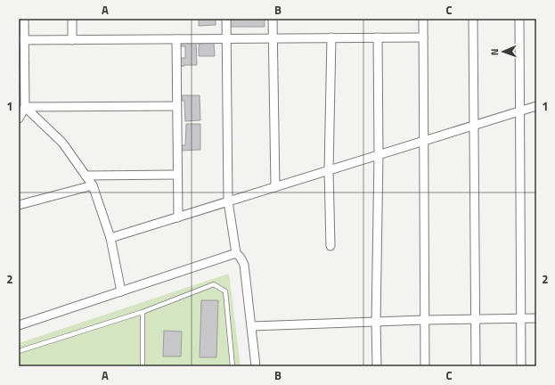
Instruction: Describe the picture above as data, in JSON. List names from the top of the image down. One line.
{"north":"left","grid":{"columns":["A","B","C"],"rows":["1","2"]}}
